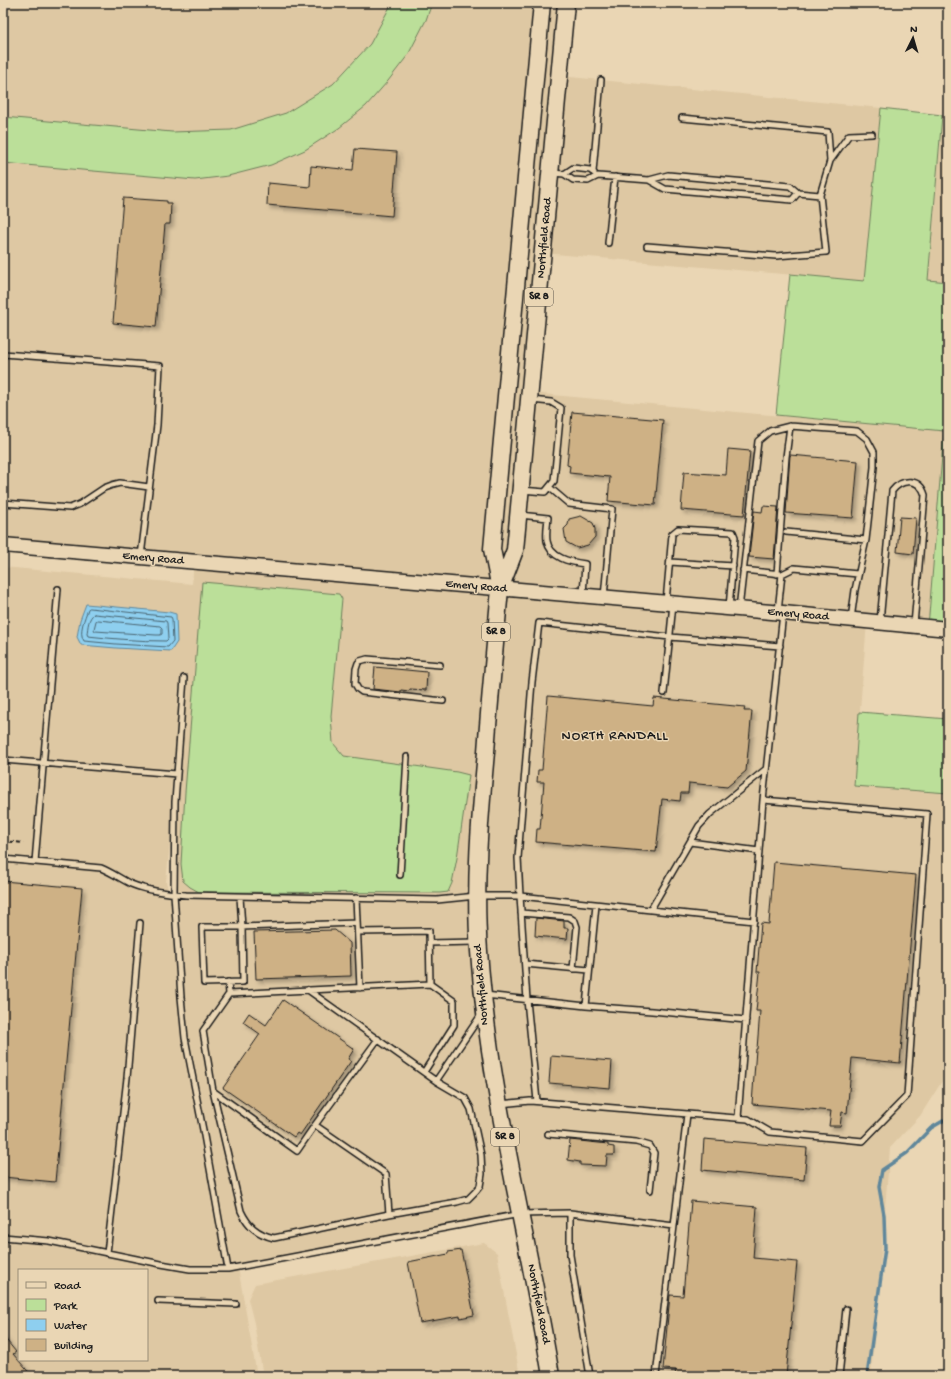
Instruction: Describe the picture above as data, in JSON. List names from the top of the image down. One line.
{"streets":{"main road":["Northfield Road","SR 8","Emery Road"]},"crossings":[["Northfield Road","Emery Road"]],"districts":["NORTH RANDALL"],"legend":["Road","Park","Water","Building"],"north":"top"}
